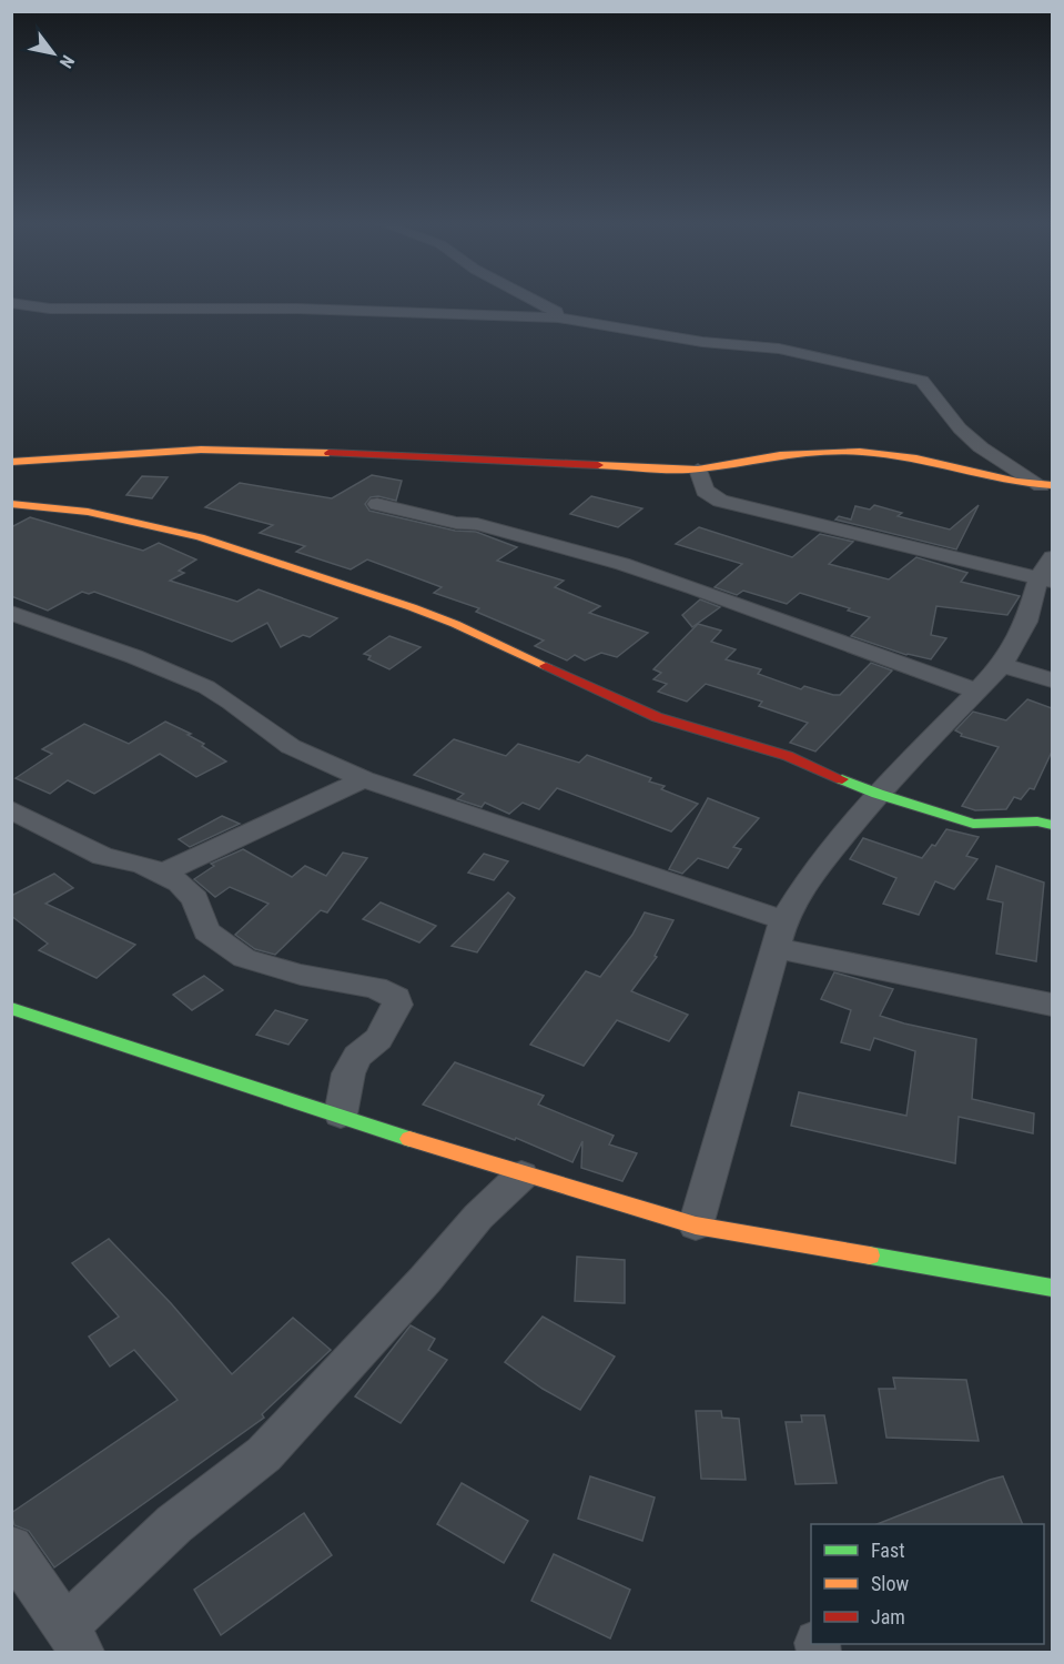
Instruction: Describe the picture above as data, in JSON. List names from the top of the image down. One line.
{"legend":["Fast","Slow","Jam"],"north":"bottom right"}
